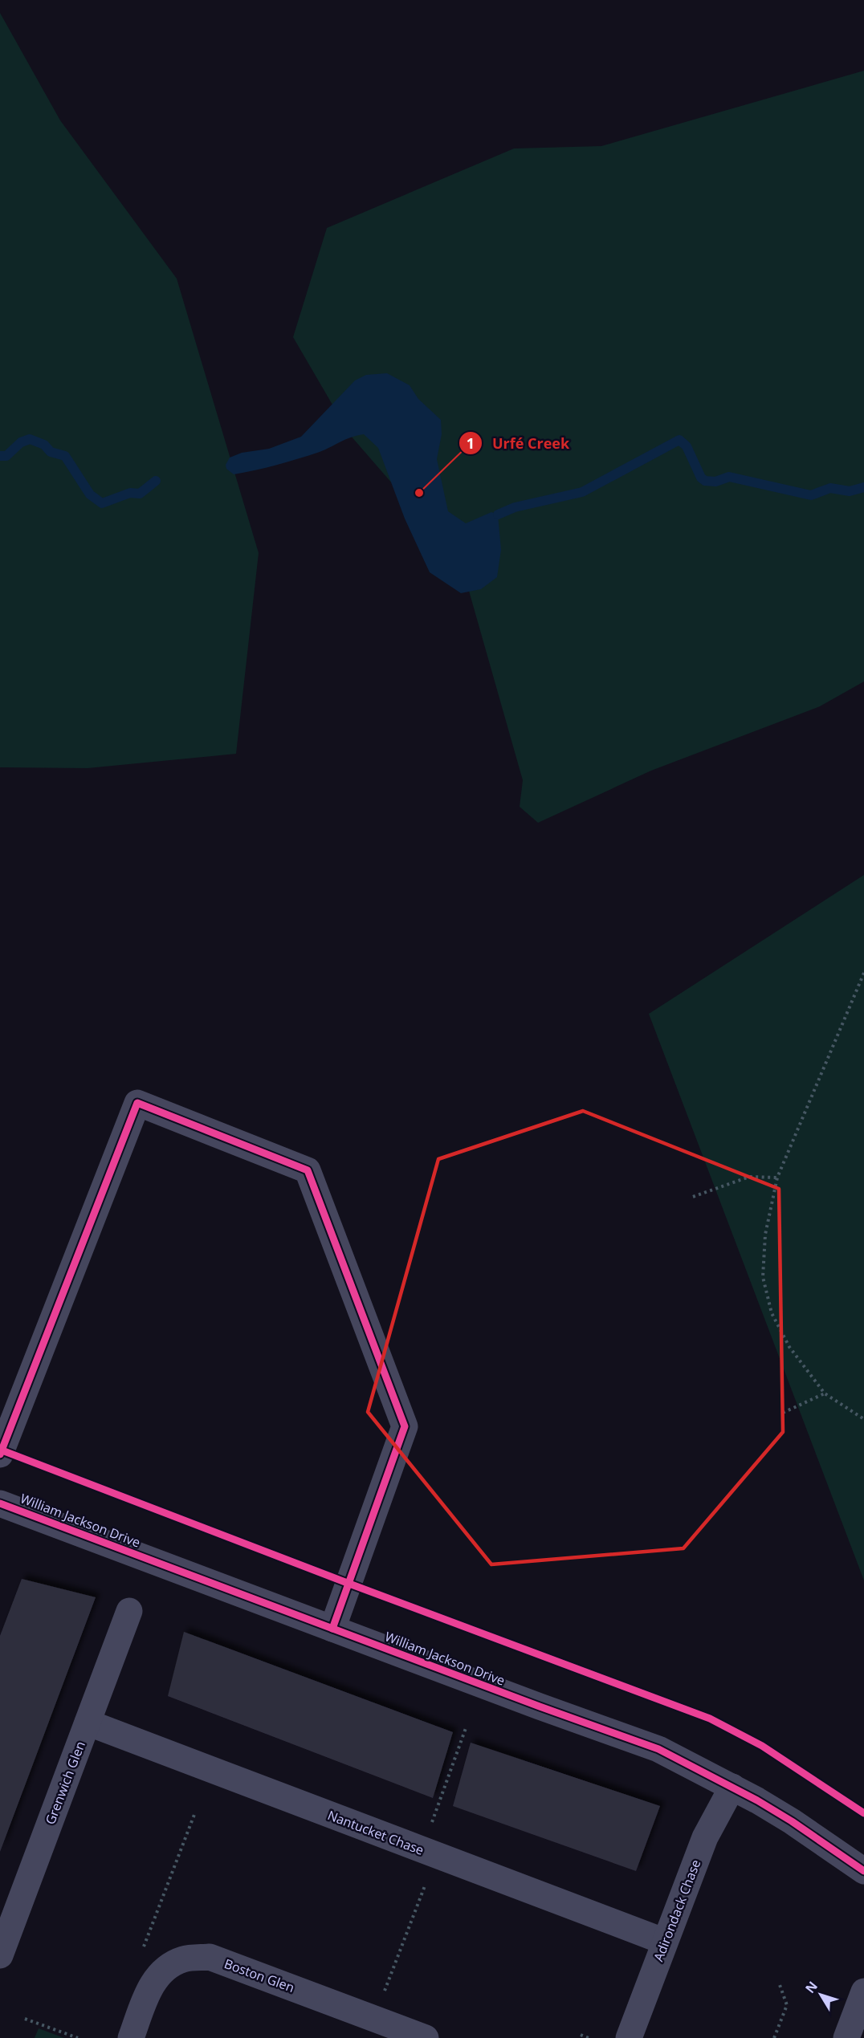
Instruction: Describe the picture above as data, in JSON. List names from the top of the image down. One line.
{"streets":{"street":["William Jackson Drive","Grenwich Glen","Nantucket Chase","Adirondack Chase","Boston Glen"]},"crossings":[["William Jackson Drive","Adirondack Chase"],["Grenwich Glen","Nantucket Chase"],["Nantucket Chase","Adirondack Chase"]],"places":["Urfé Creek"],"north":"top left"}
